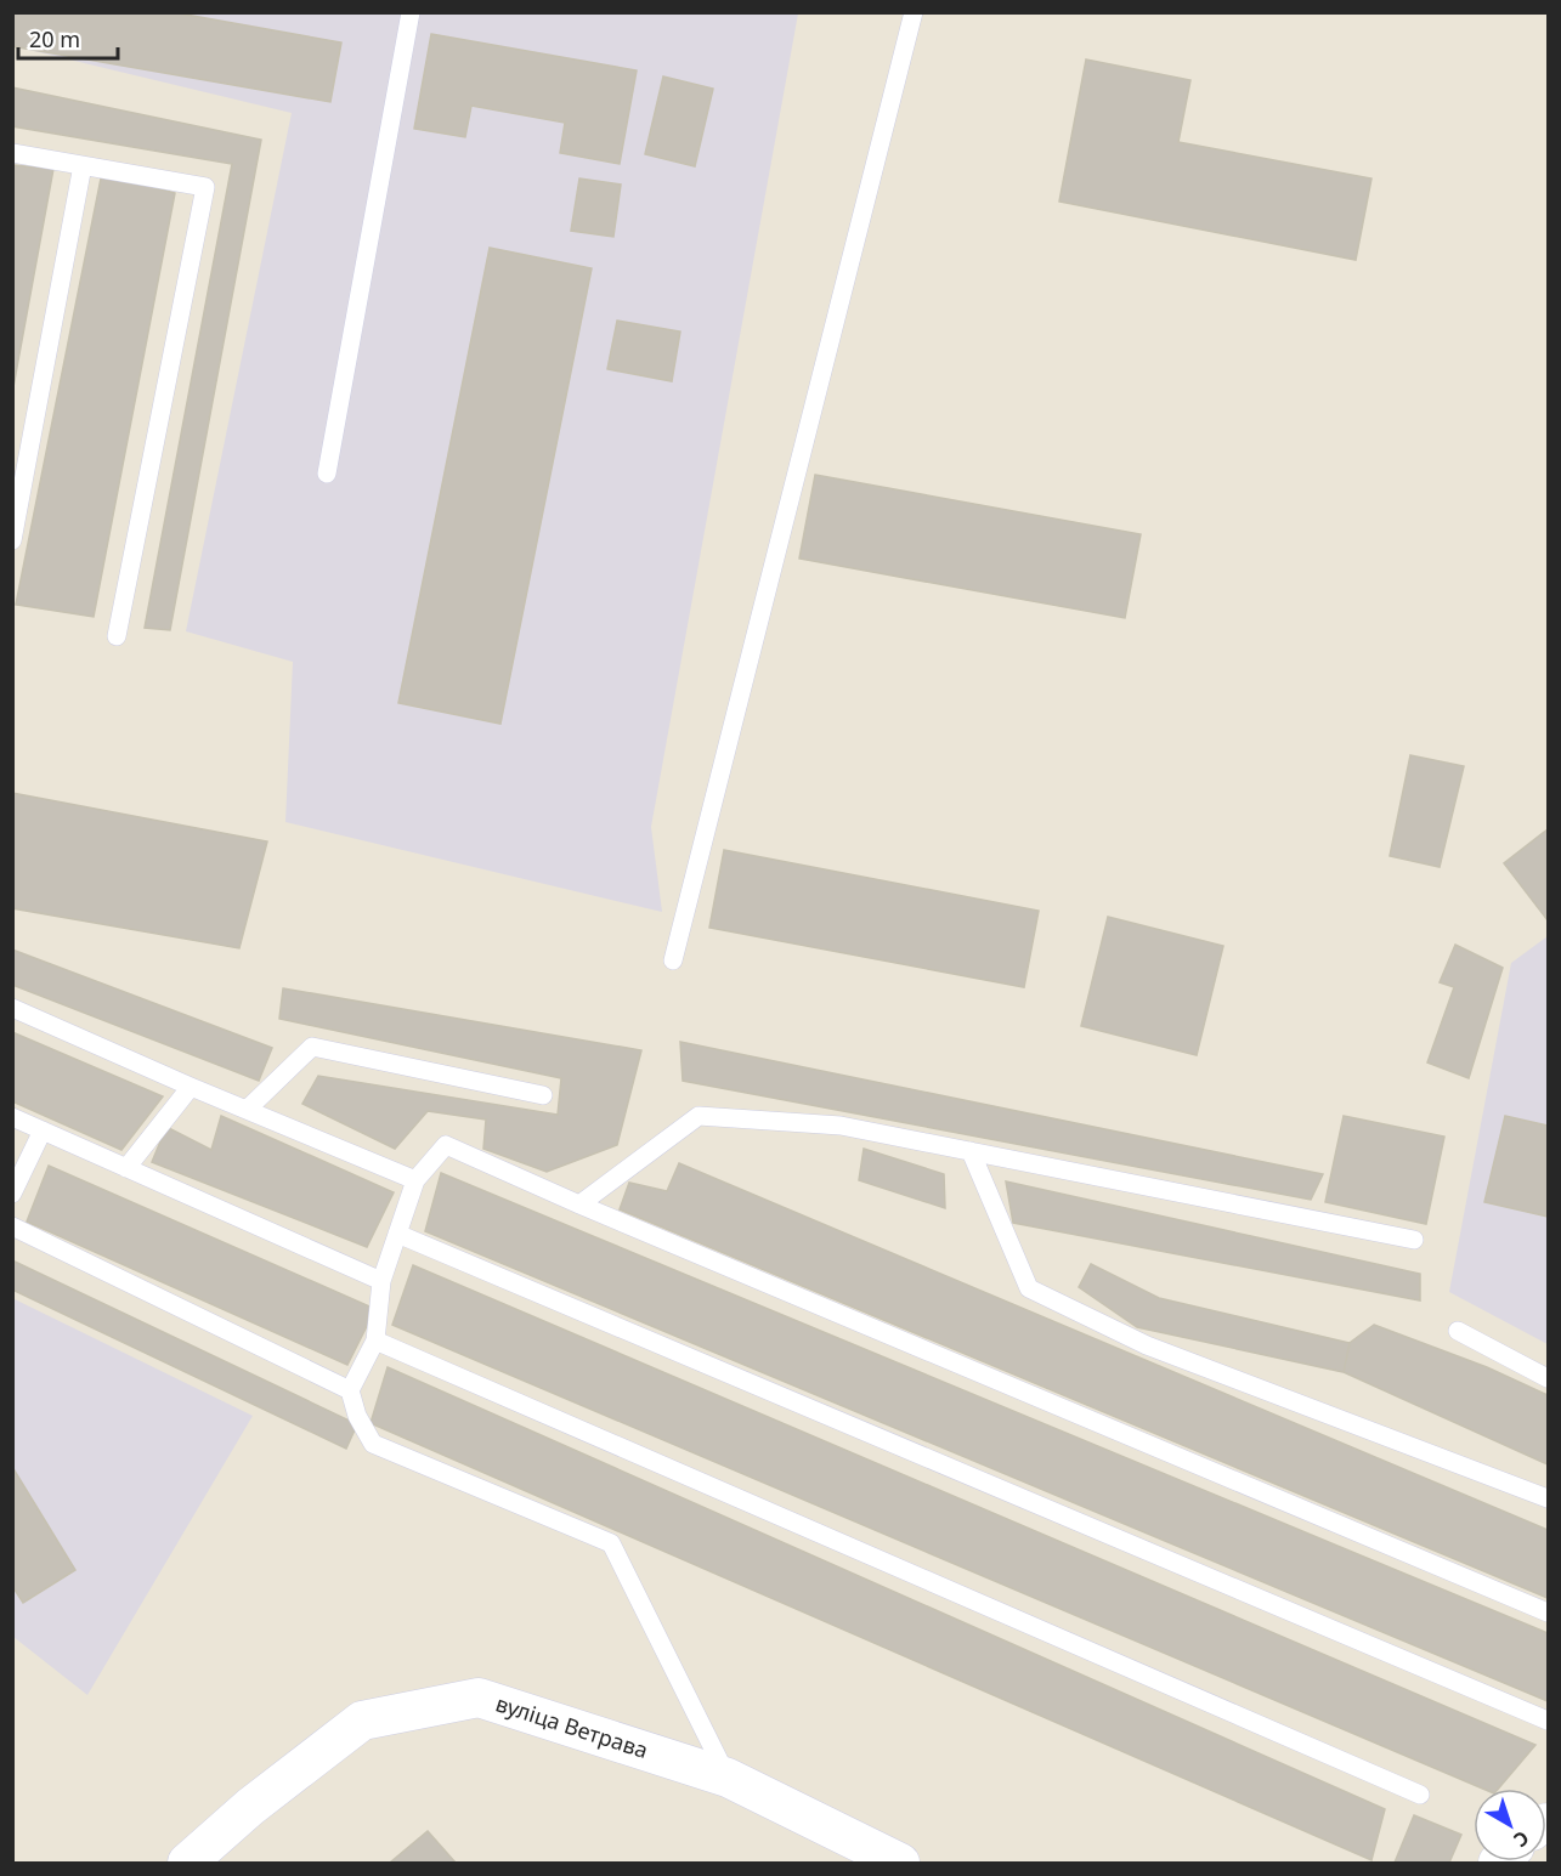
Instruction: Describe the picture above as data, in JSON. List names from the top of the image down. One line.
{"streets":{"street":["вуліца Ветрава"]},"scale_bar":"20 m","north":"bottom right"}
